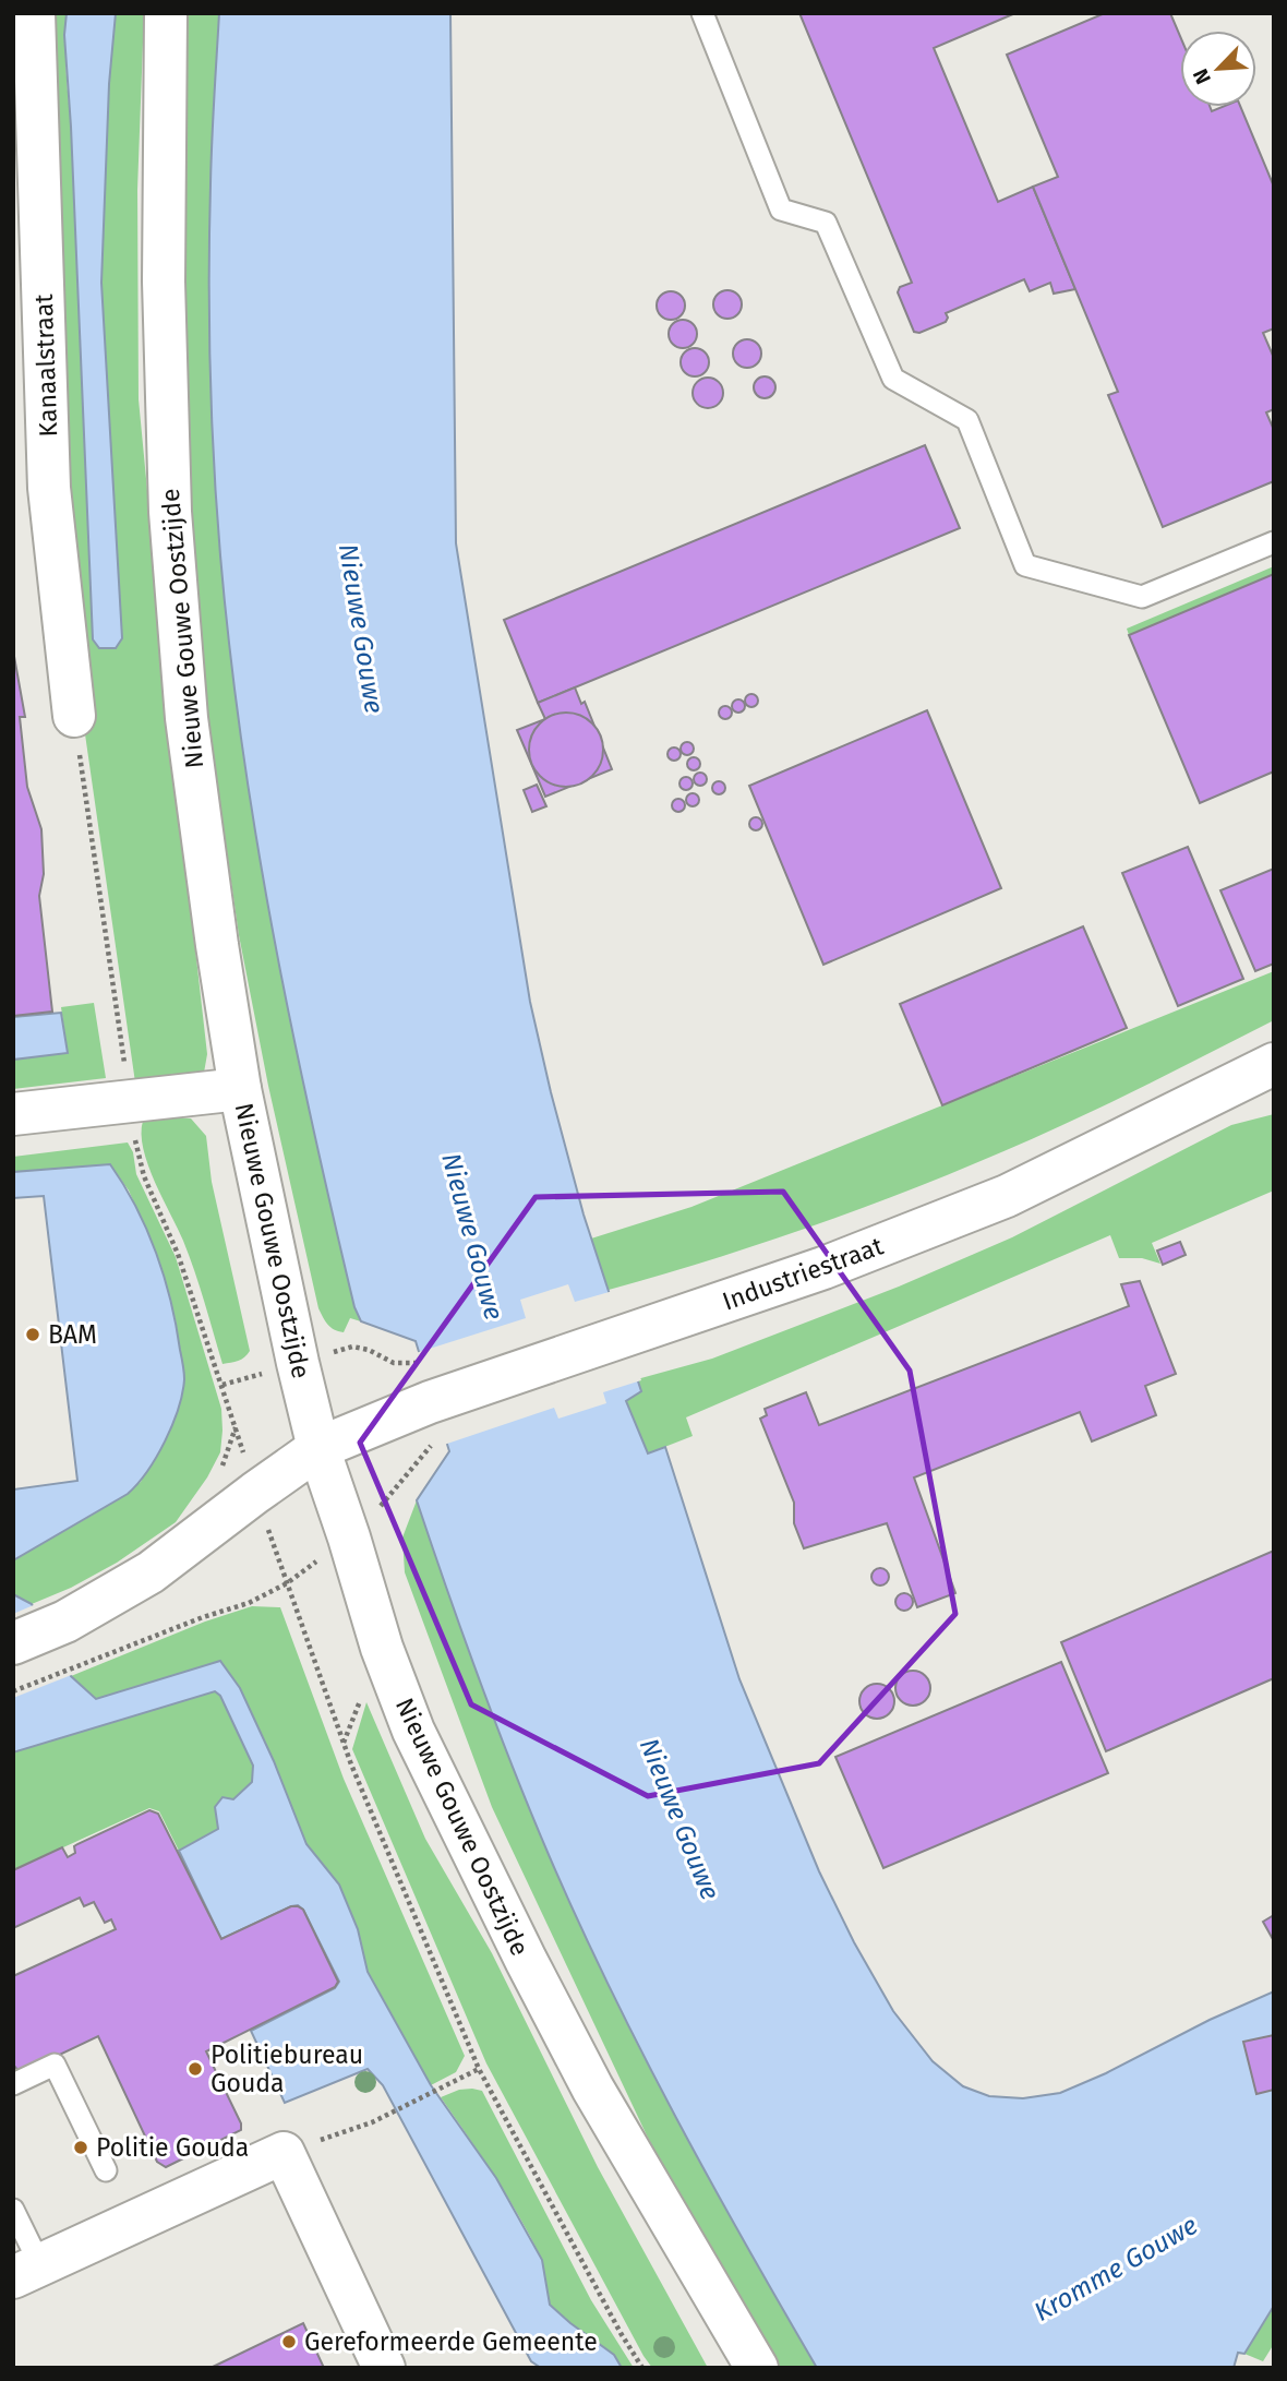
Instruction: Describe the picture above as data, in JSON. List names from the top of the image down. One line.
{"streets":{"main road":["Kanaalstraat","Nieuwe Gouwe Oostzijde","Industriestraat"]},"crossings":[["Nieuwe Gouwe Oostzijde","Industriestraat"]],"water":["Nieuwe Gouwe","Kromme Gouwe"],"places":["BAM","Politiebureau Gouda","Politie Gouda","Gereformeerde Gemeente"],"north":"bottom left"}
